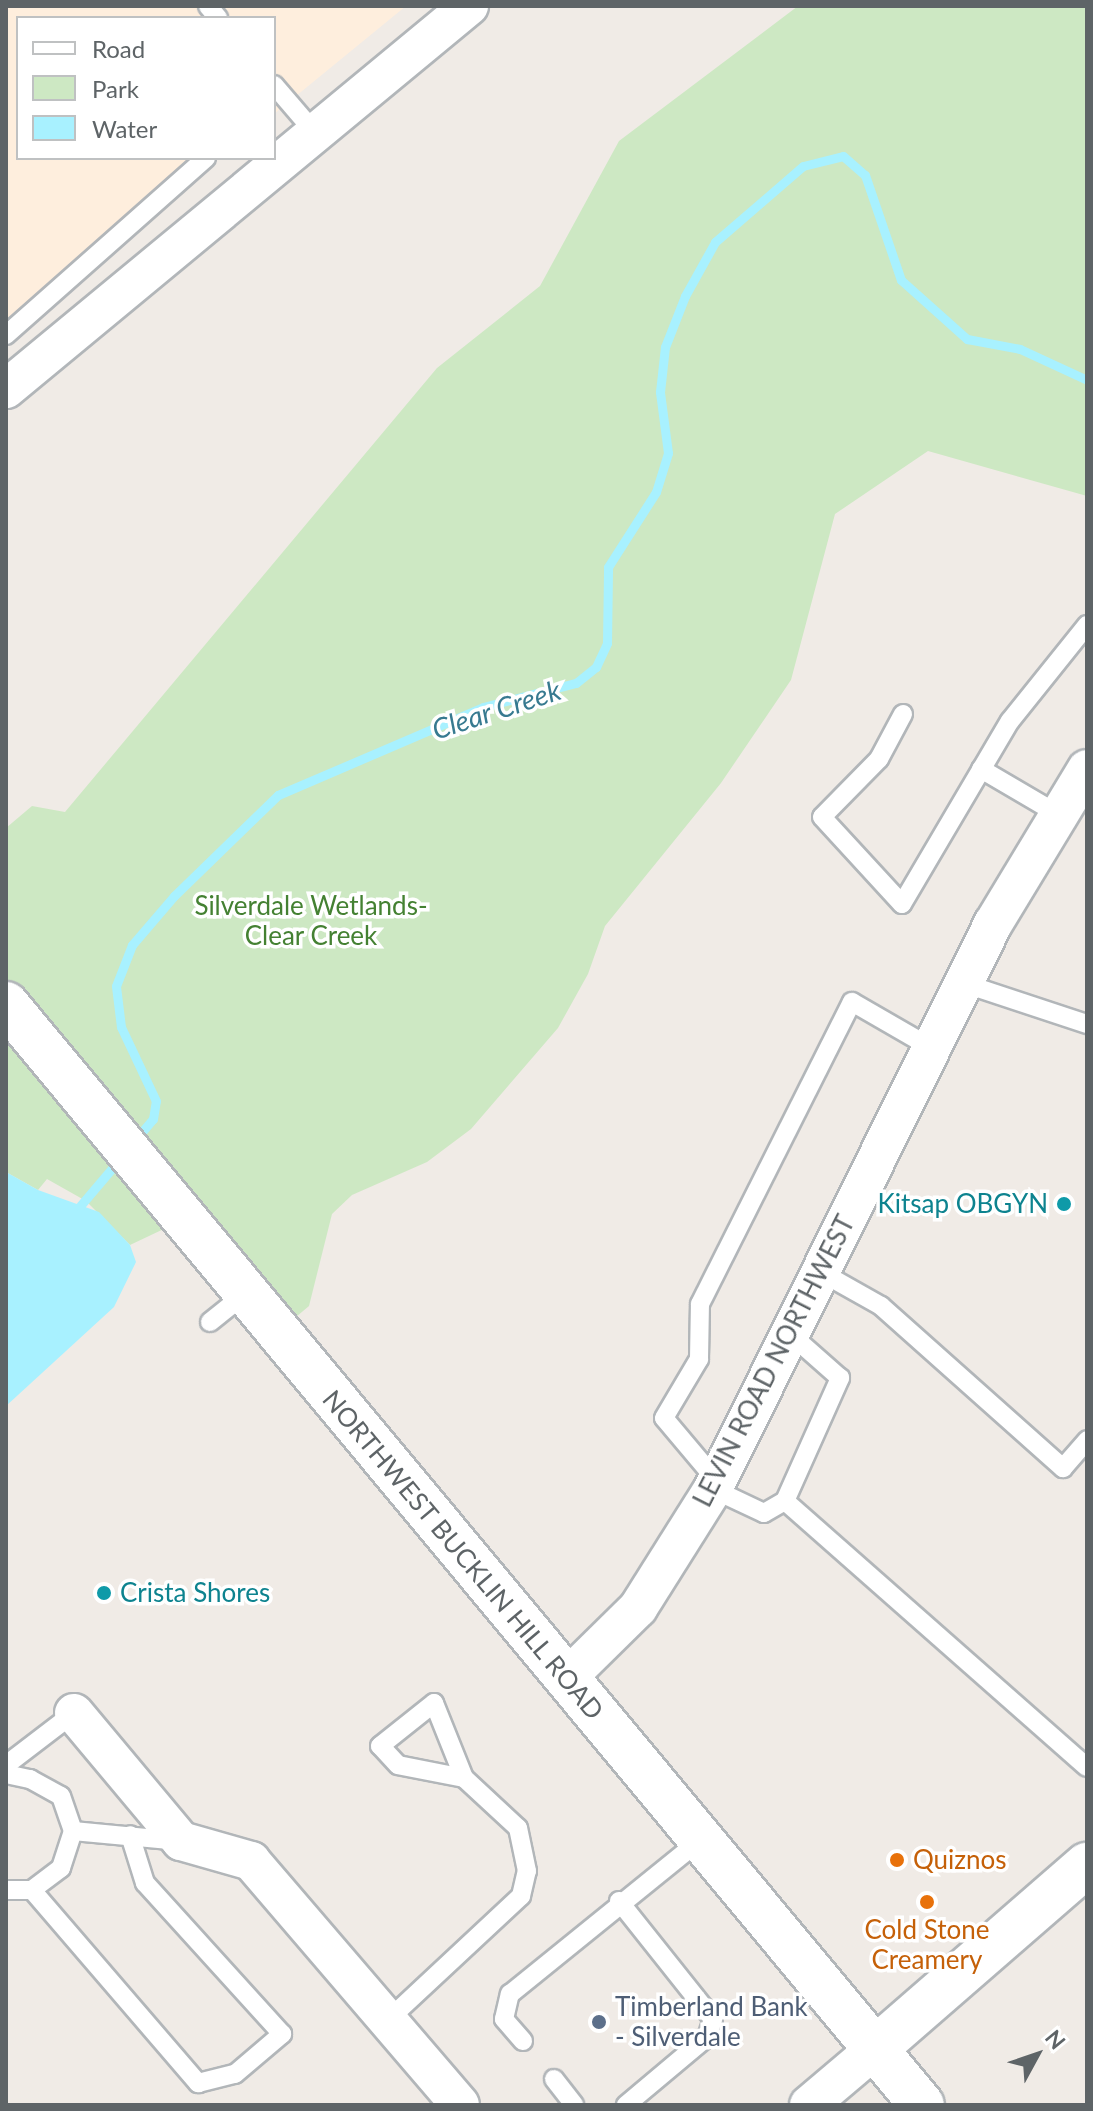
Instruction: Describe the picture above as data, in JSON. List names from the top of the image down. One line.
{"streets":{"main road":["NORTHWEST BUCKLIN HILL ROAD"],"street":["LEVIN ROAD NORTHWEST"]},"crossings":[["LEVIN ROAD NORTHWEST","NORTHWEST BUCKLIN HILL ROAD"]],"water":["Clear Creek"],"parks":["Silverdale Wetlands- Clear Creek"],"places":["Kitsap OBGYN","Crista Shores","Quiznos","Cold Stone Creamery","Timberland Bank - Silverdale"],"legend":["Road","Park","Water"],"north":"top right"}
